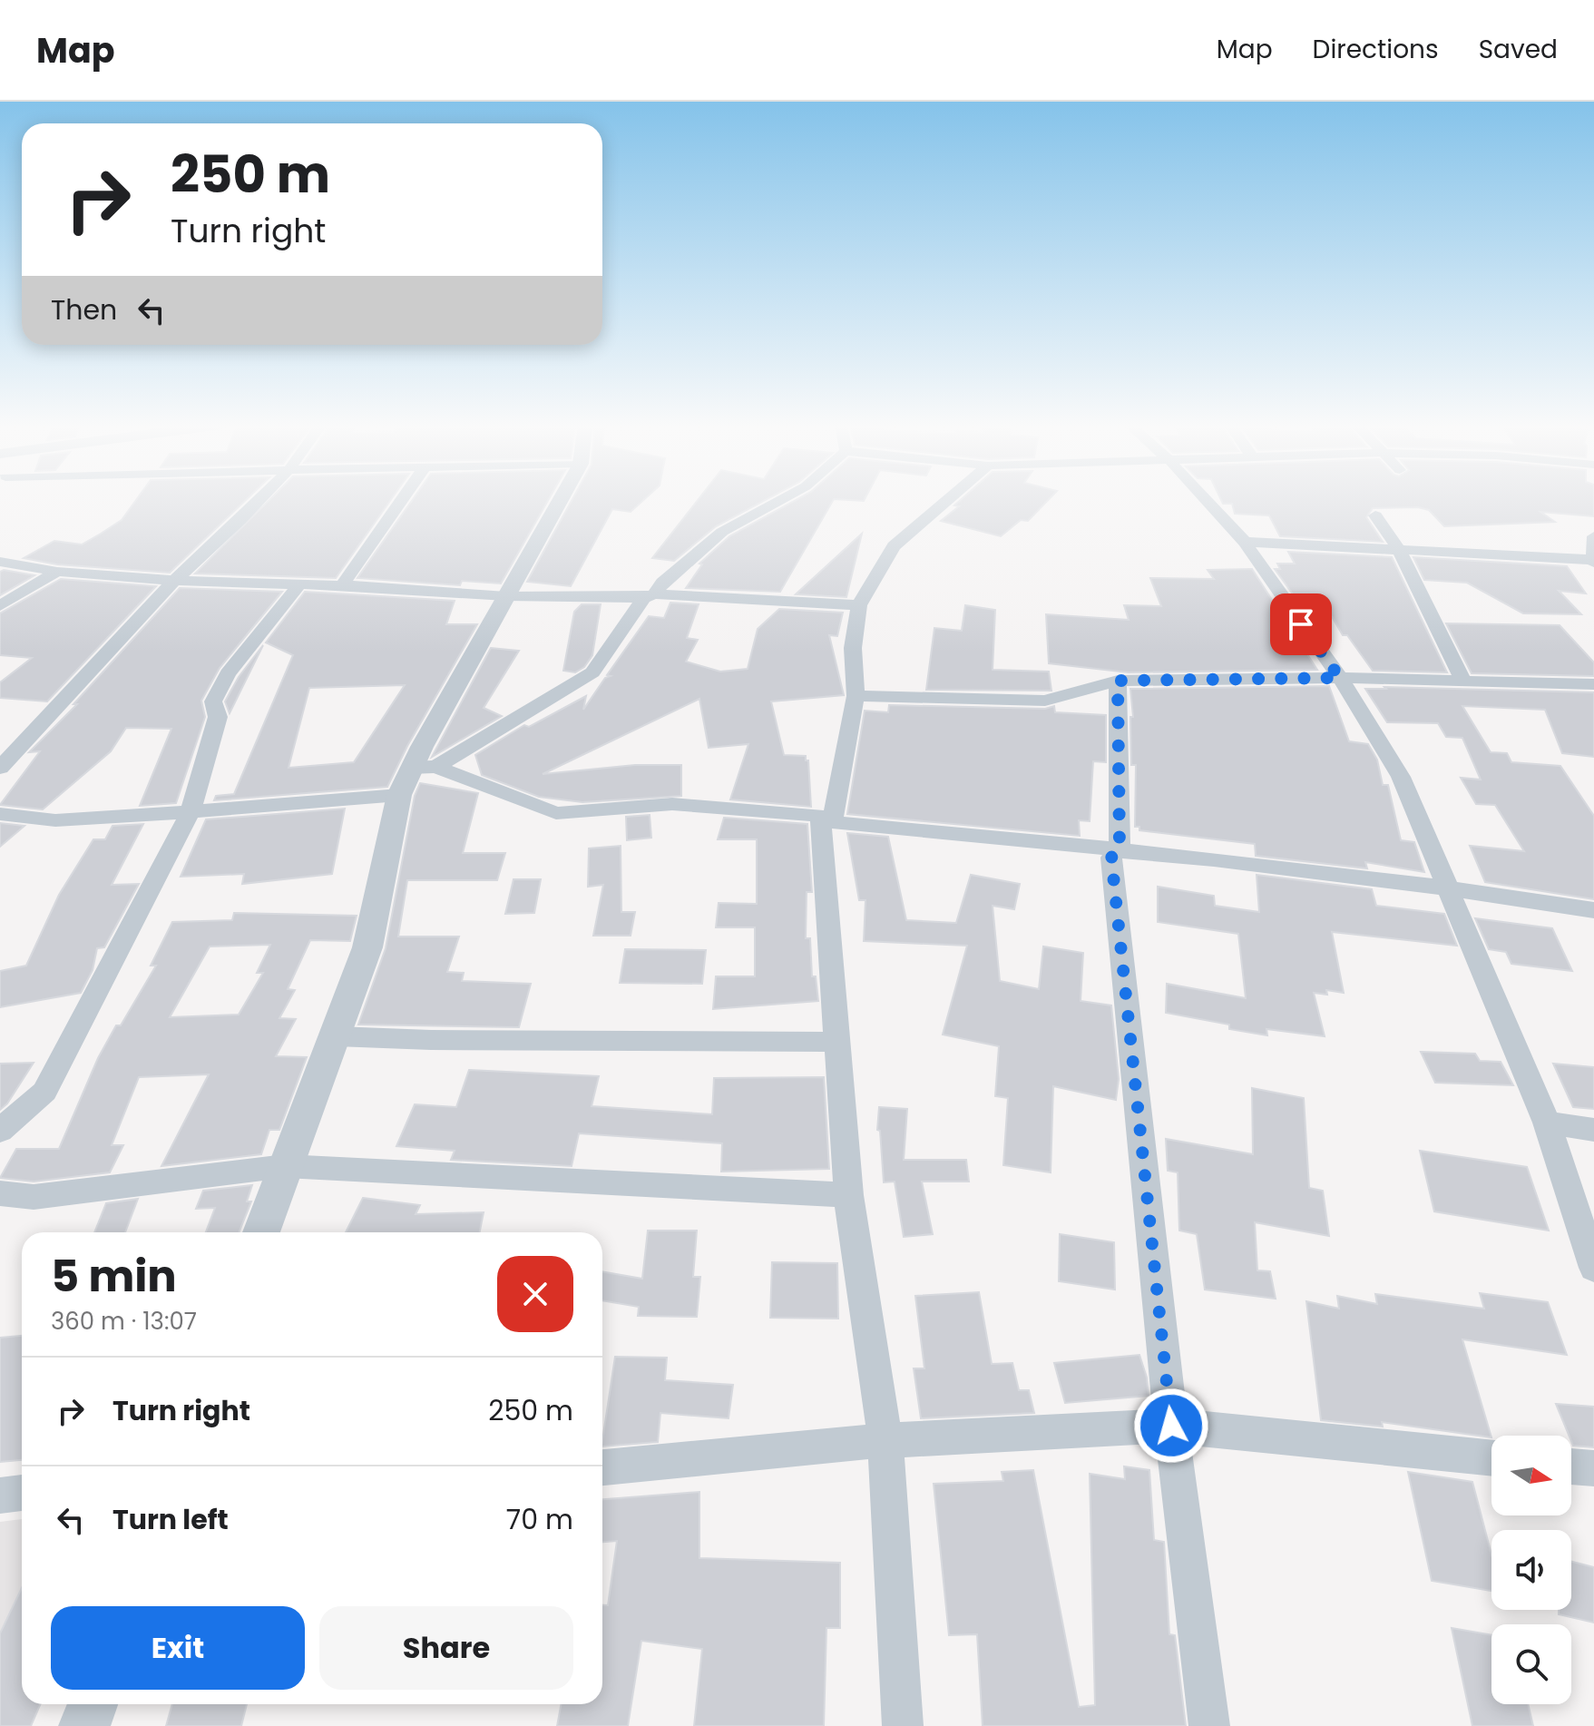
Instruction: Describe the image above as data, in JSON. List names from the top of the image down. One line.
{"north":"right","page":{"header":"Map","nav":["Map","Directions","Saved"],"turn":["250 m","Turn right"],"then":"Then","heading":["5 min","360 m · 13:07"],"list":[{"name":"Turn right","value":"250 m"},{"name":"Turn left","value":"70 m"}],"buttons":["Exit","Share"]}}
